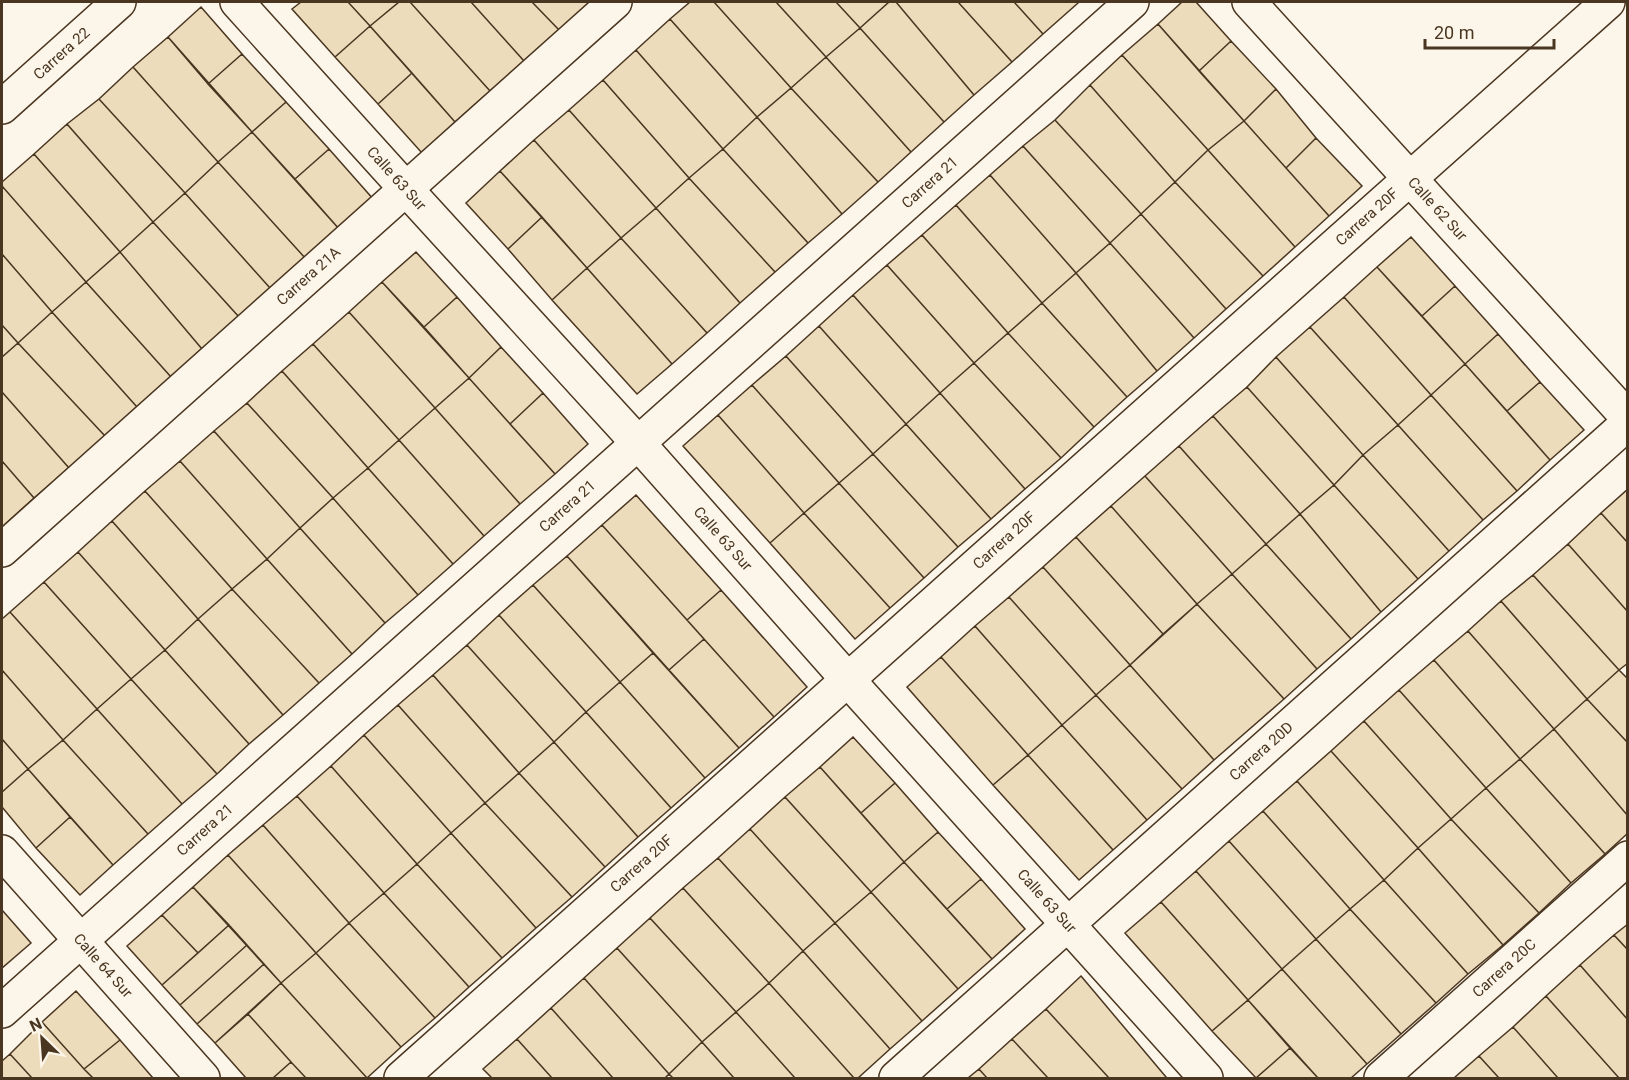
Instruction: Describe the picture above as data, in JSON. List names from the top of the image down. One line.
{"streets":{"street":["Carrera 22","Calle 63 Sur","Carrera 21","Calle 62 Sur","Carrera 20F","Carrera 21A","Carrera 20D","Calle 64 Sur","Carrera 20C"]},"crossings":[["Calle 63 Sur","Carrera 21"],["Calle 63 Sur","Carrera 20F"],["Calle 63 Sur","Carrera 21A"],["Calle 63 Sur","Carrera 20D"],["Carrera 21","Calle 64 Sur"],["Calle 62 Sur","Carrera 20F"],["Calle 62 Sur","Carrera 20D"]],"scale_bar":"20 m","north":"top left"}
